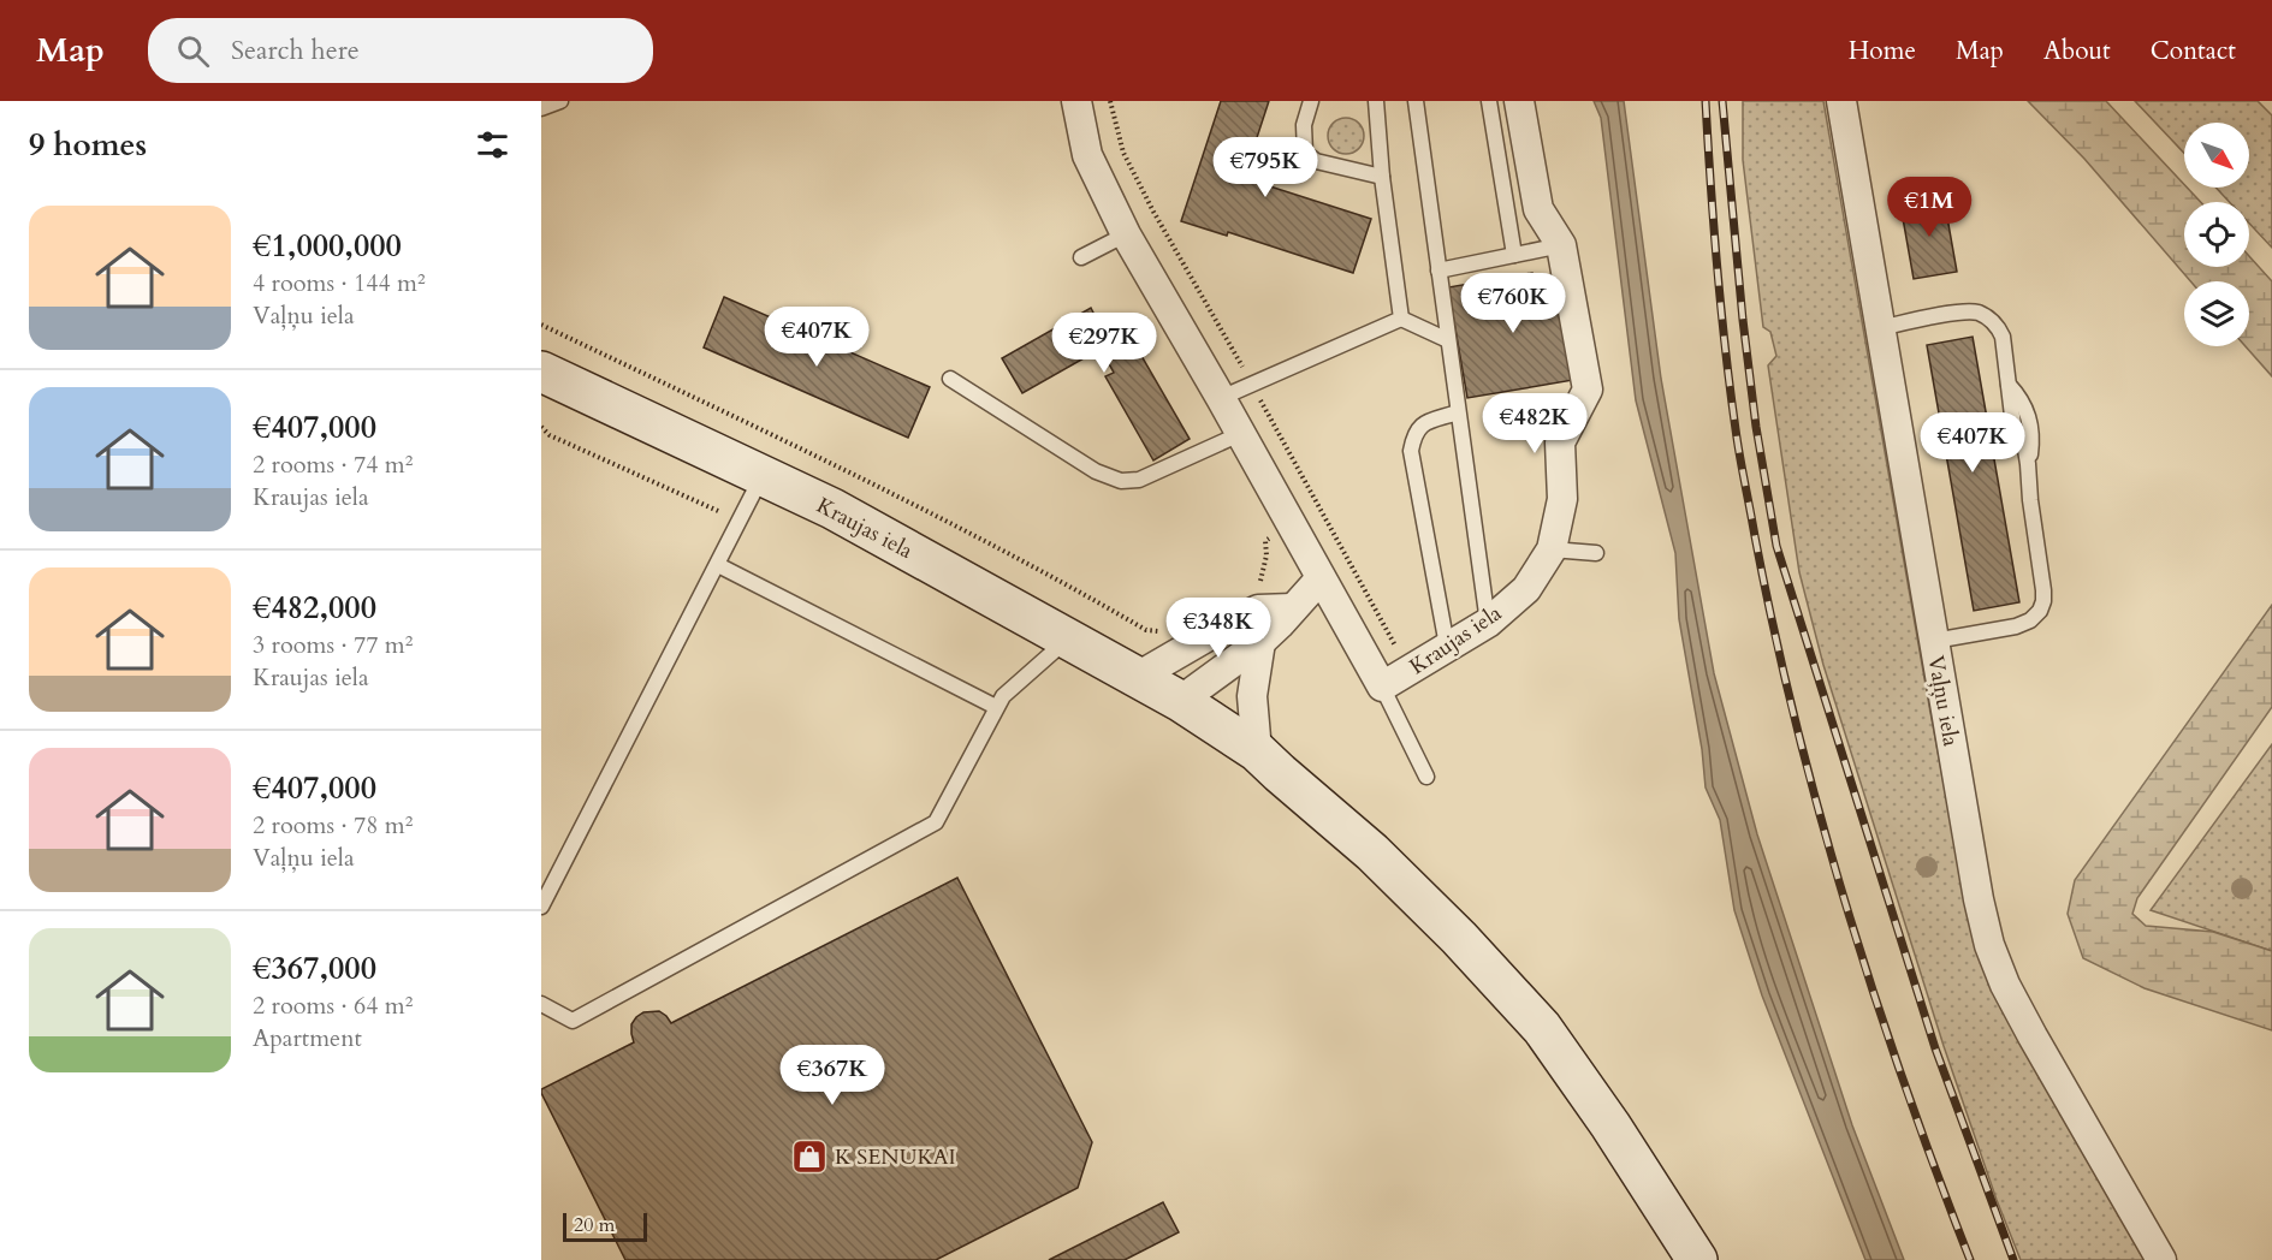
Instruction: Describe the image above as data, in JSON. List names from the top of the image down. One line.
{"streets":{"street":["Kraujas iela","Vaļņu iela"]},"places":{"shop":["K SENUKAI"]},"scale_bar":"20 m","north":"bottom right","page":{"header":"Map","search":"Search here","nav":["Home","Map","About","Contact"],"heading":"9 homes","price":["€795K","€1M","€760K","€407K","€297K","€482K","€407K","€348K","€367K"],"list":[{"name":"€1,000,000","note":"4 rooms · 144 m² · Vaļņu iela"},{"name":"€407,000","note":"2 rooms · 74 m² · Kraujas iela"},{"name":"€482,000","note":"3 rooms · 77 m² · Kraujas iela"},{"name":"€407,000","note":"2 rooms · 78 m² · Vaļņu iela"},{"name":"€367,000","note":"2 rooms · 64 m² · Apartment"}],"scale":"20 m"}}
